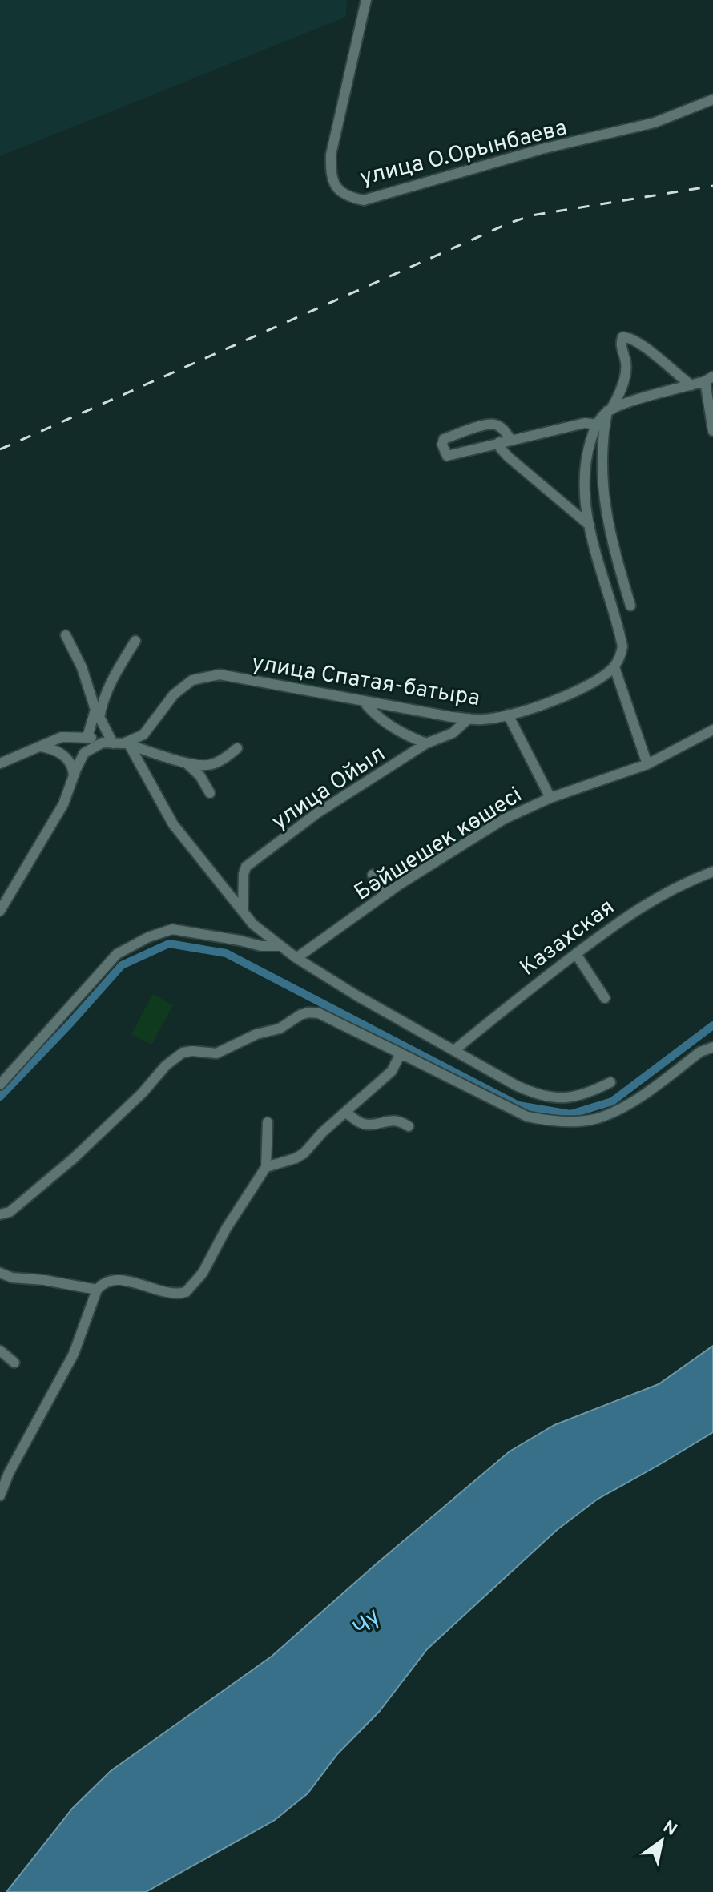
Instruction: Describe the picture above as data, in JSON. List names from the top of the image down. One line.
{"streets":{"street":["улица О.Орынбаева","улица Спатая-батыра","улица Ойыл","Бәйшешек көшесі","Казахская"]},"crossings":[["улица Спатая-батыра","улица Ойыл"]],"water":["Чу"],"north":"top right"}
